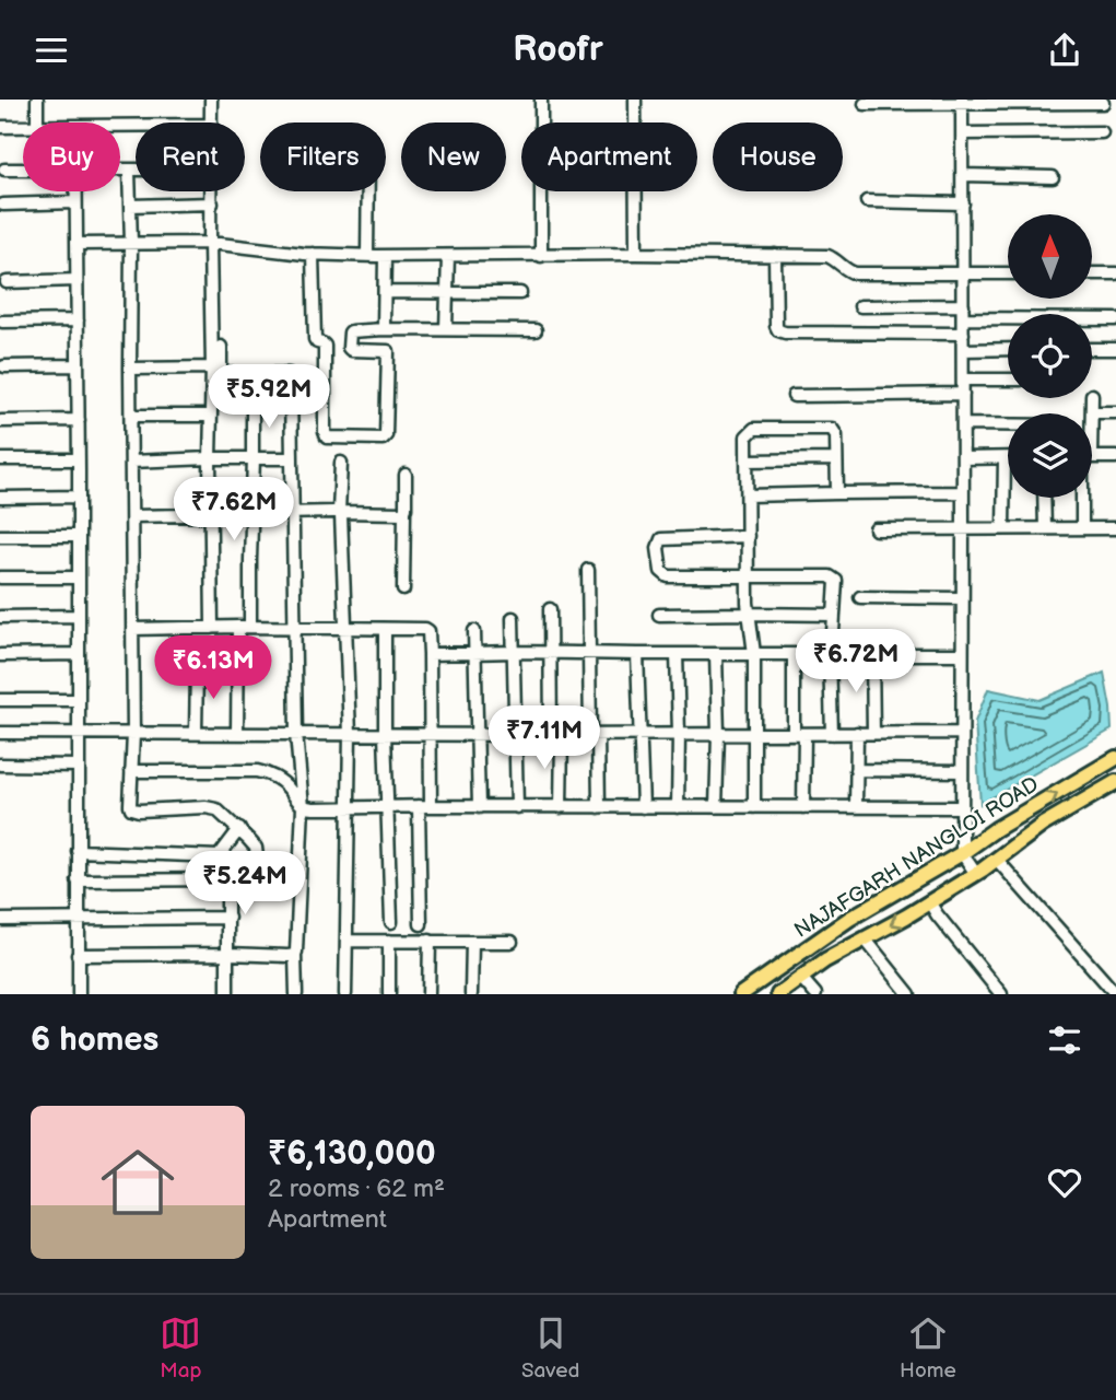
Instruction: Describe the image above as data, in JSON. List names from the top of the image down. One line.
{"streets":{"main road":["NAJAFGARH NANGLOI ROAD"]},"north":"top","page":{"header":"Roofr","chip":["Buy","Rent","Filters","New","Apartment","House"],"price":["₹5.92M","₹7.62M","₹6.72M","₹6.13M","₹7.11M","₹5.24M"],"heading":"6 homes","list":[{"name":"₹6,130,000","note":"2 rooms · 62 m² · Apartment"}],"tabs":["Map","Saved","Home"]}}
